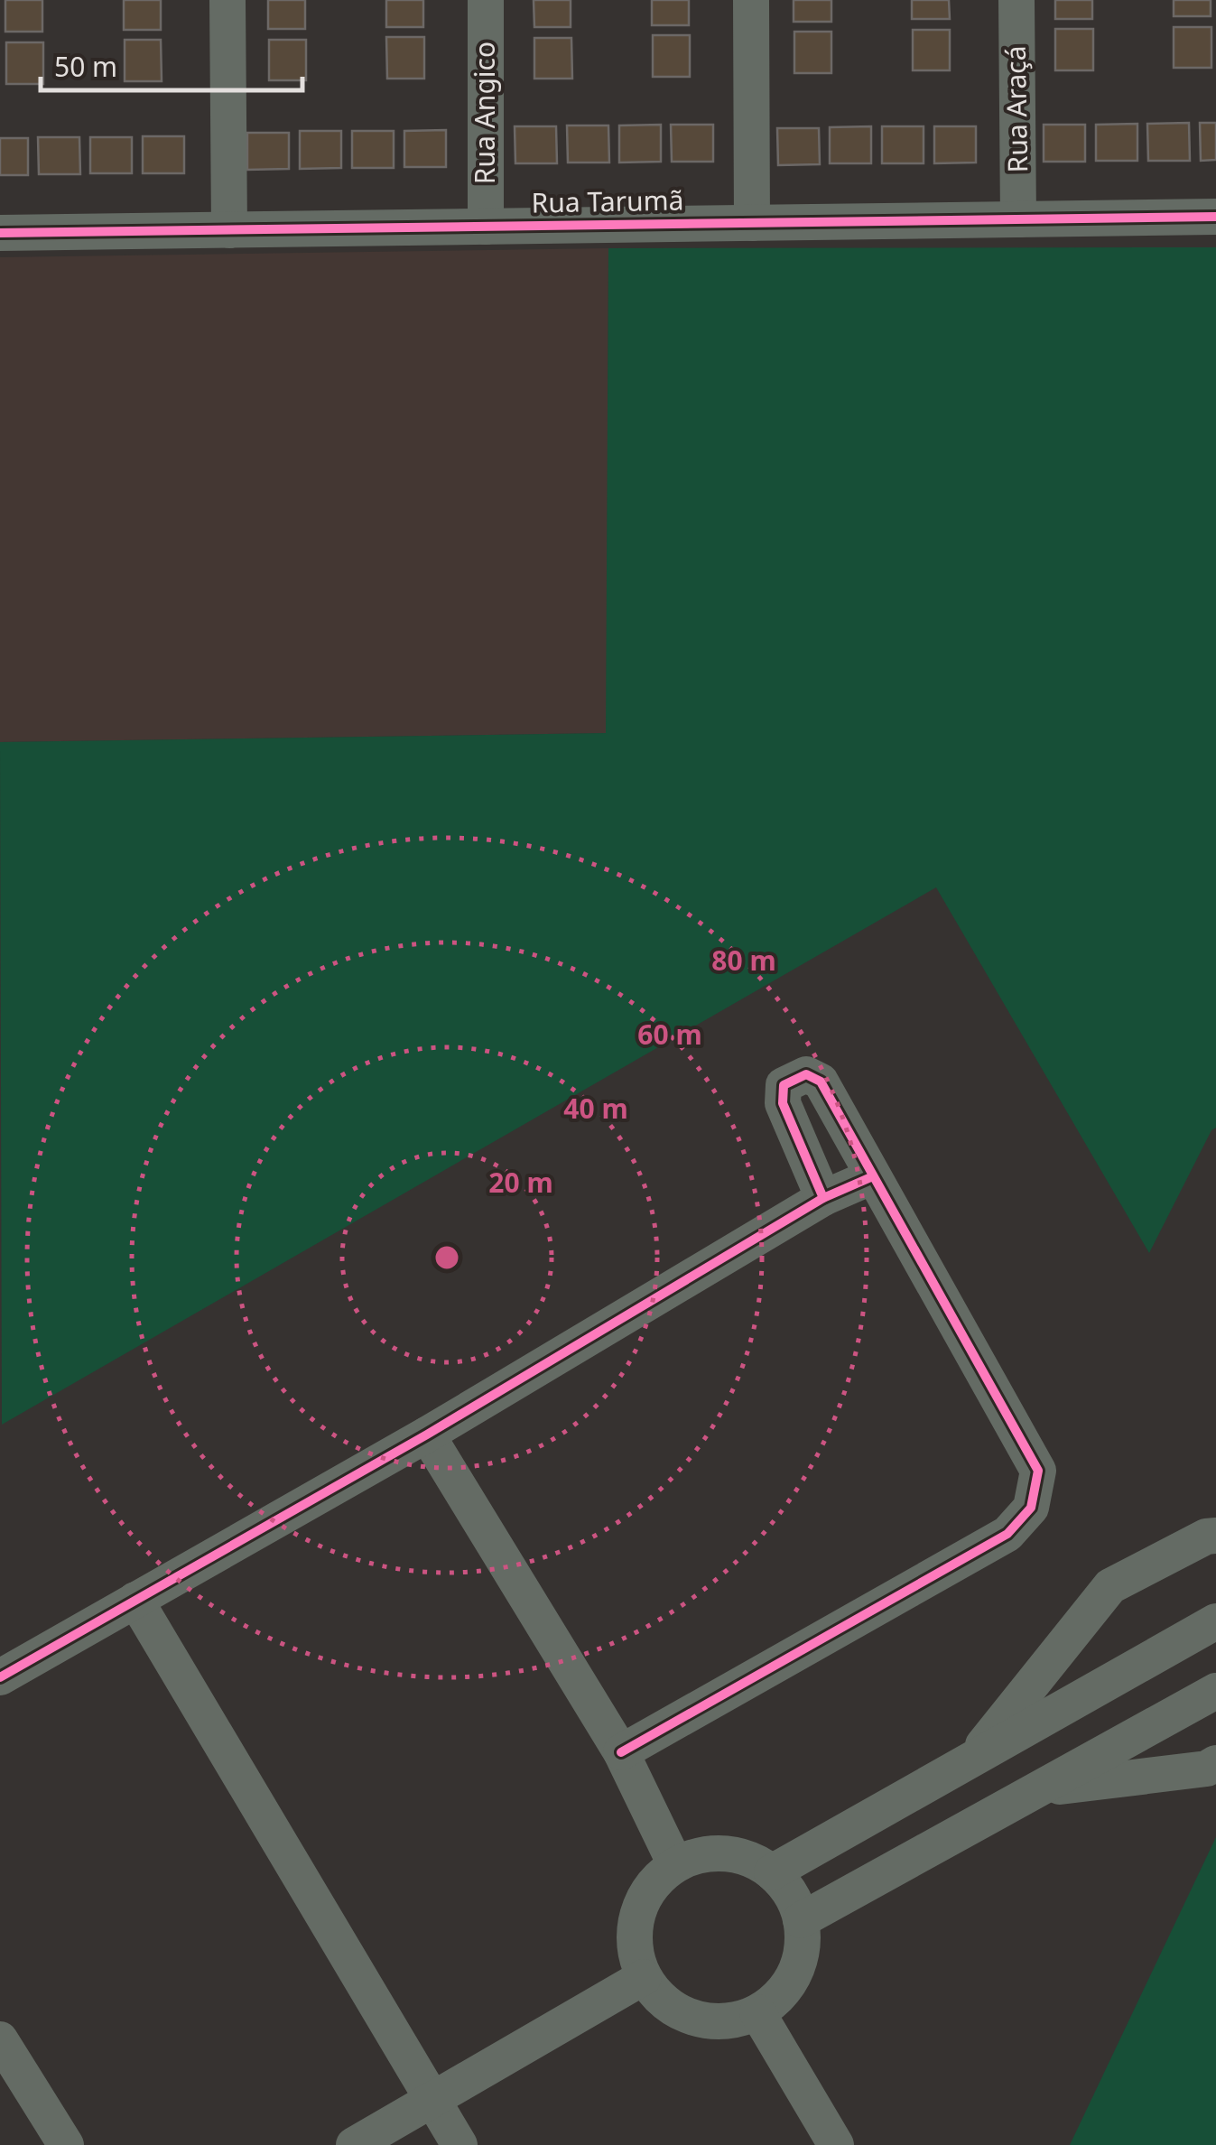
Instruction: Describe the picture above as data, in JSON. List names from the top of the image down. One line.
{"streets":{"street":["Rua Araçá","Rua Angico","Rua Tarumã"]},"crossings":[["Rua Araçá","Rua Tarumã"],["Rua Angico","Rua Tarumã"]],"scale_bar":"50 m","rings":["80 m","60 m","40 m","20 m"]}
